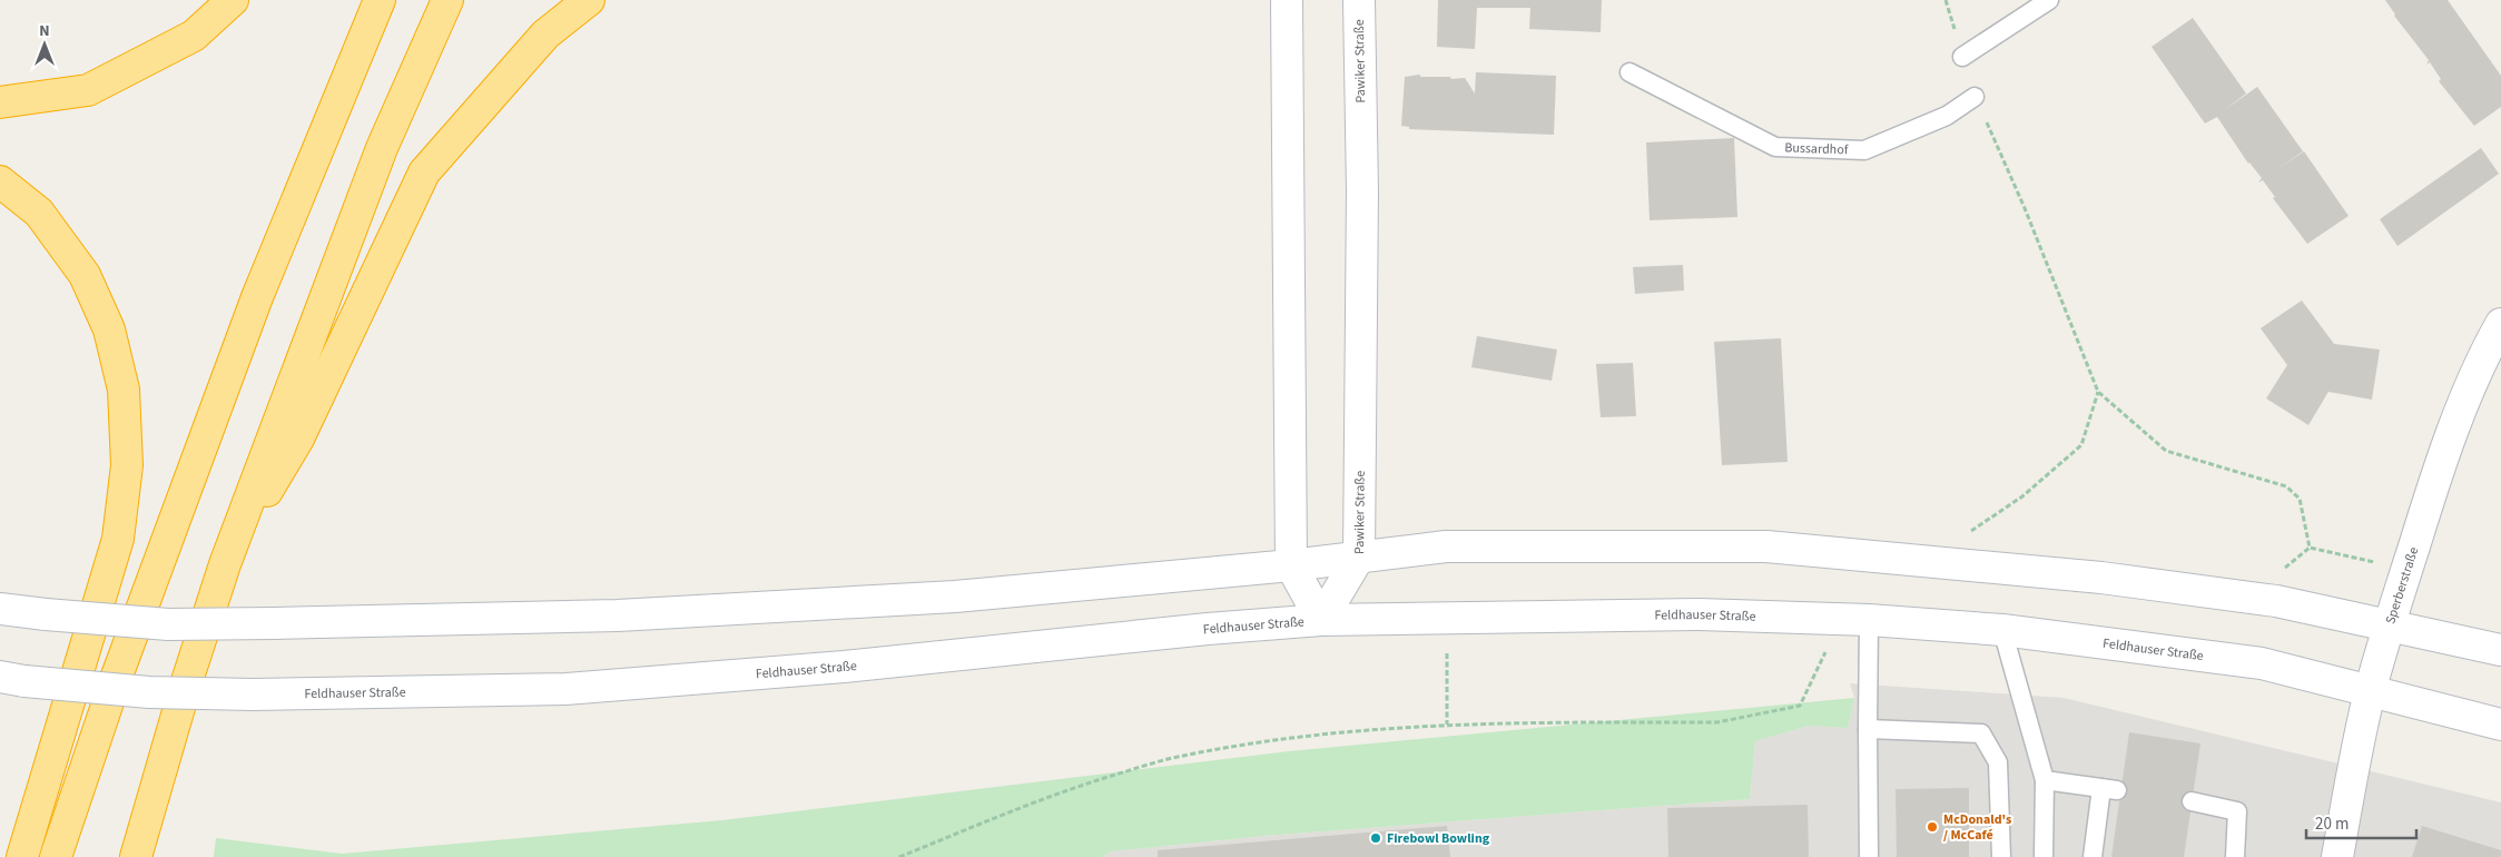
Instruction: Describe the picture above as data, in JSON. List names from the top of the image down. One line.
{"streets":{"main road":["Pawiker Straße","Sperberstraße","Feldhauser Straße"],"lane":["Bussardhof"]},"crossings":[["Pawiker Straße","Feldhauser Straße"],["Sperberstraße","Feldhauser Straße"]],"places":["McDonald's / McCafé","Firebowl Bowling"],"scale_bar":"20 m","north":"top"}
